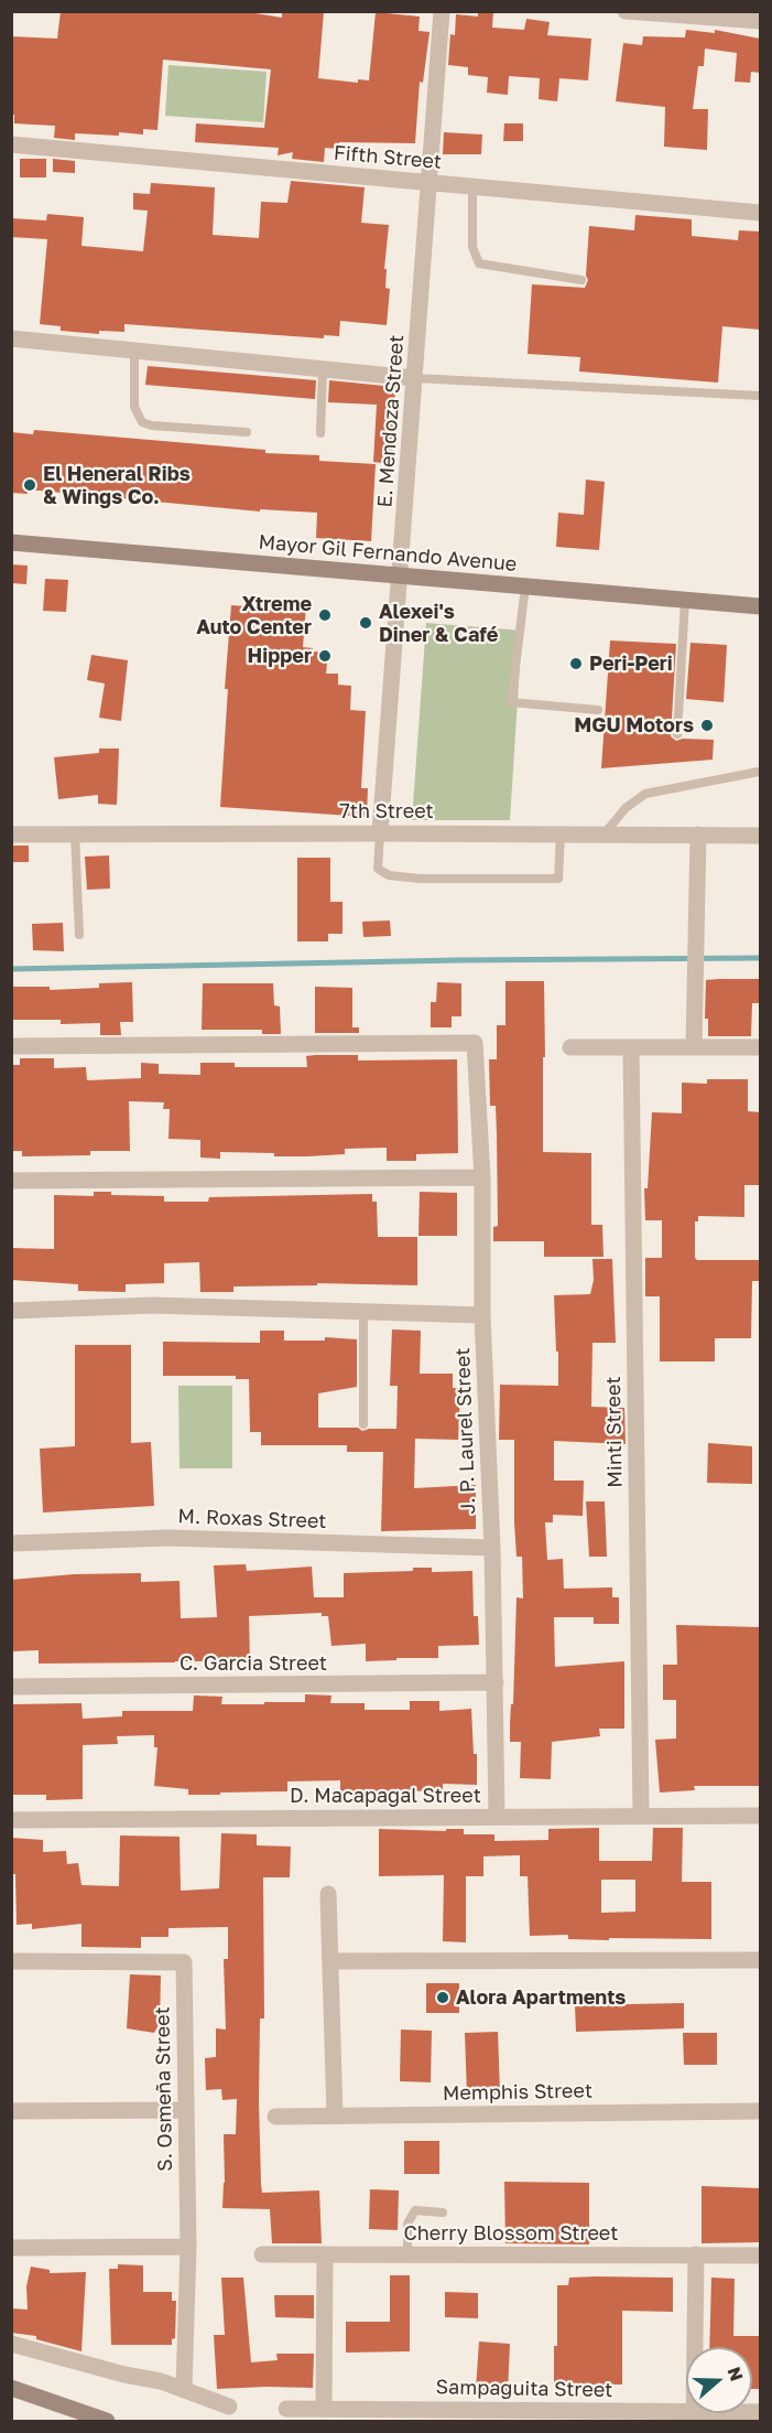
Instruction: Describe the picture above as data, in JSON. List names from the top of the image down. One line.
{"streets":{"street":["Fifth Street","E. Mendoza Street","Mayor Gil Fernando Avenue","7th Street","J. P. Laurel Street","Minti Street","M. Roxas Street","C. Garcia Street","D. Macapagal Street","S. Osmeña Street","Memphis Street","Cherry Blossom Street","Sampaguita Street"]},"crossings":[["Fifth Street","E. Mendoza Street"],["E. Mendoza Street","Mayor Gil Fernando Avenue"],["E. Mendoza Street","7th Street"],["J. P. Laurel Street","M. Roxas Street"],["J. P. Laurel Street","C. Garcia Street"],["J. P. Laurel Street","D. Macapagal Street"],["Minti Street","D. Macapagal Street"]],"places":["El Heneral Ribs & Wings Co.","Xtreme Auto Center","Alexei's Diner & Café","Hipper","Peri-Peri","MGU Motors","Alora Apartments"],"north":"right"}
